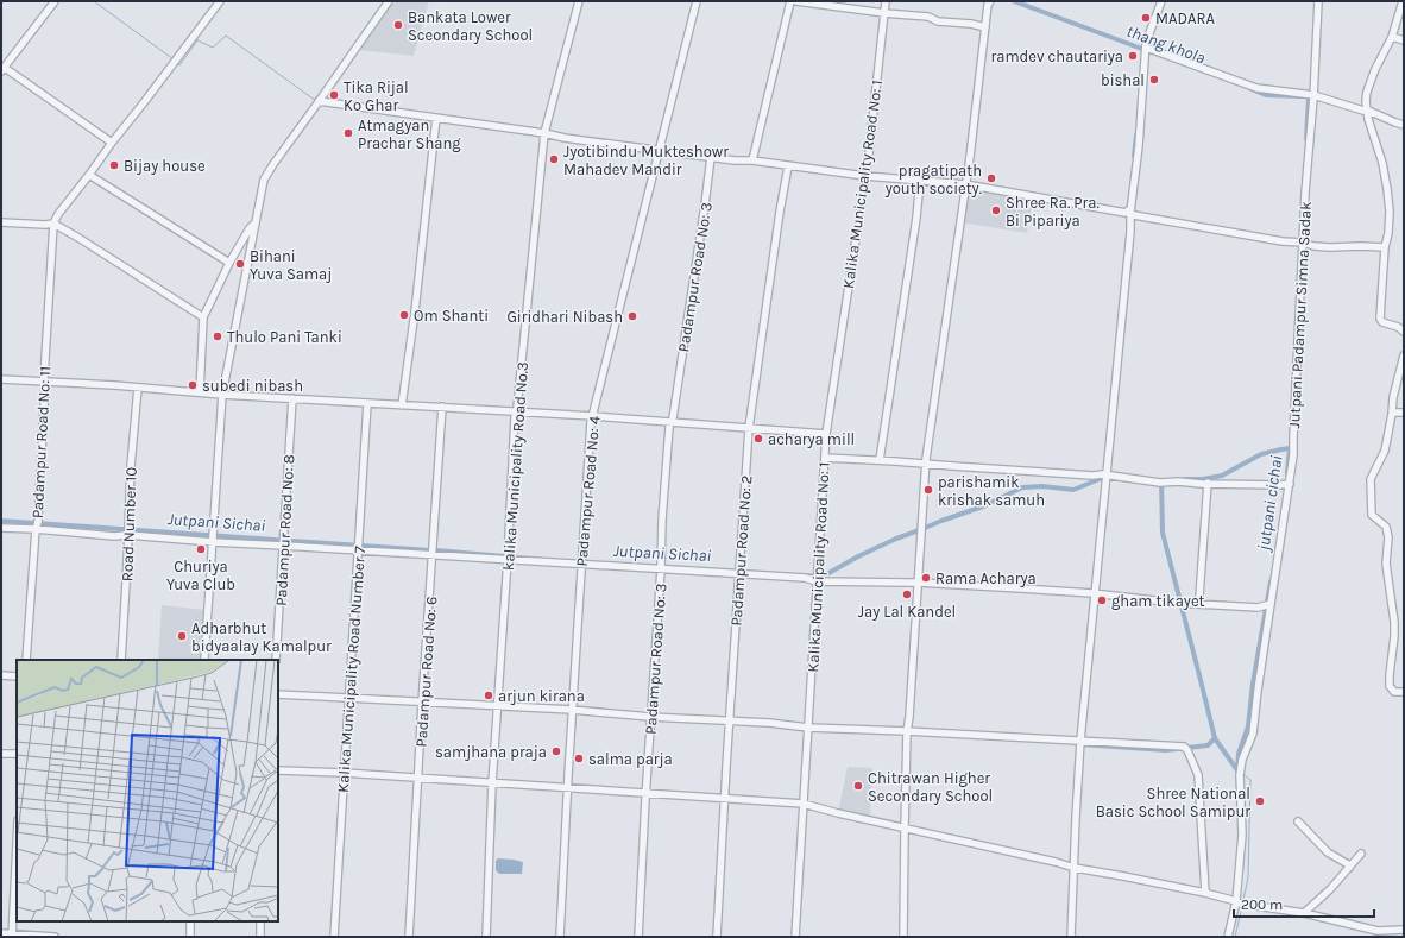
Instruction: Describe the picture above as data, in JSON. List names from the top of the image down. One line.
{"streets":{"street":["Kalika Municipality Road No: 1","Padampur Road No: 3","Jutpani Padampur Simna Sadak","Padampur Road No: 11","kalika Municipality Road No.3","Padampur Road No: 4","Road Number 10","Padampur Road No: 8","Padampur Road No: 2","Kalika Municipality Road Number 7","Padampur Road No: 6"]},"water":["thang khola","jutpani cichai","Jutpani Sichai"],"places":["MADARA","Bankata Lower Sceondary School","ramdev chautariya","bishal","Tika Rijal Ko Ghar","Atmagyan Prachar Shang","Jyotibindu Mukteshowr Mahadev Mandir","Bijay house","pragatipath youth society.","Shree Ra. Pra. Bi Pipariya","Bihani Yuva Samaj","Om Shanti","Giridhari Nibash","Thulo Pani Tanki","subedi nibash","acharya mill","parishamik krishak samuh","Churiya Yuva Club","Rama Acharya","Jay Lal Kandel","gham tikayet","Adharbhut bidyaalay Kamalpur","arjun kirana","samjhana praja","salma parja","Chitrawan Higher Secondary School","Shree National Basic School Samipur"],"scale_bar":"200 m"}
